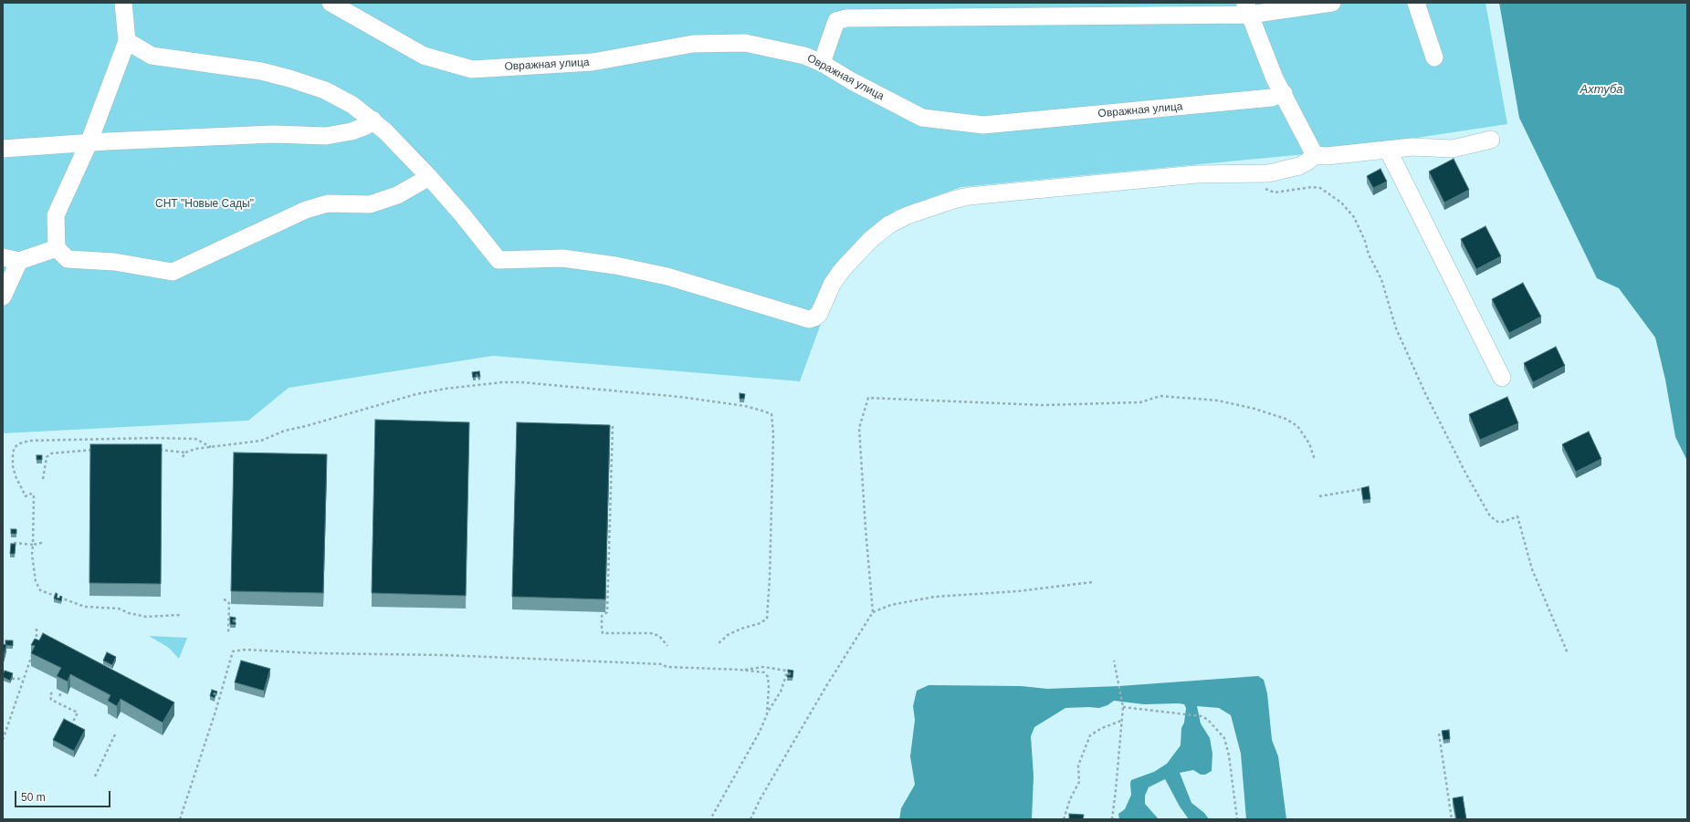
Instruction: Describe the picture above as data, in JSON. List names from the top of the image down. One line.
{"streets":{"street":["Овражная улица"]},"water":["Ахтуба"],"parks":["СНТ \"Новые Сады\""],"scale_bar":"50 m"}
